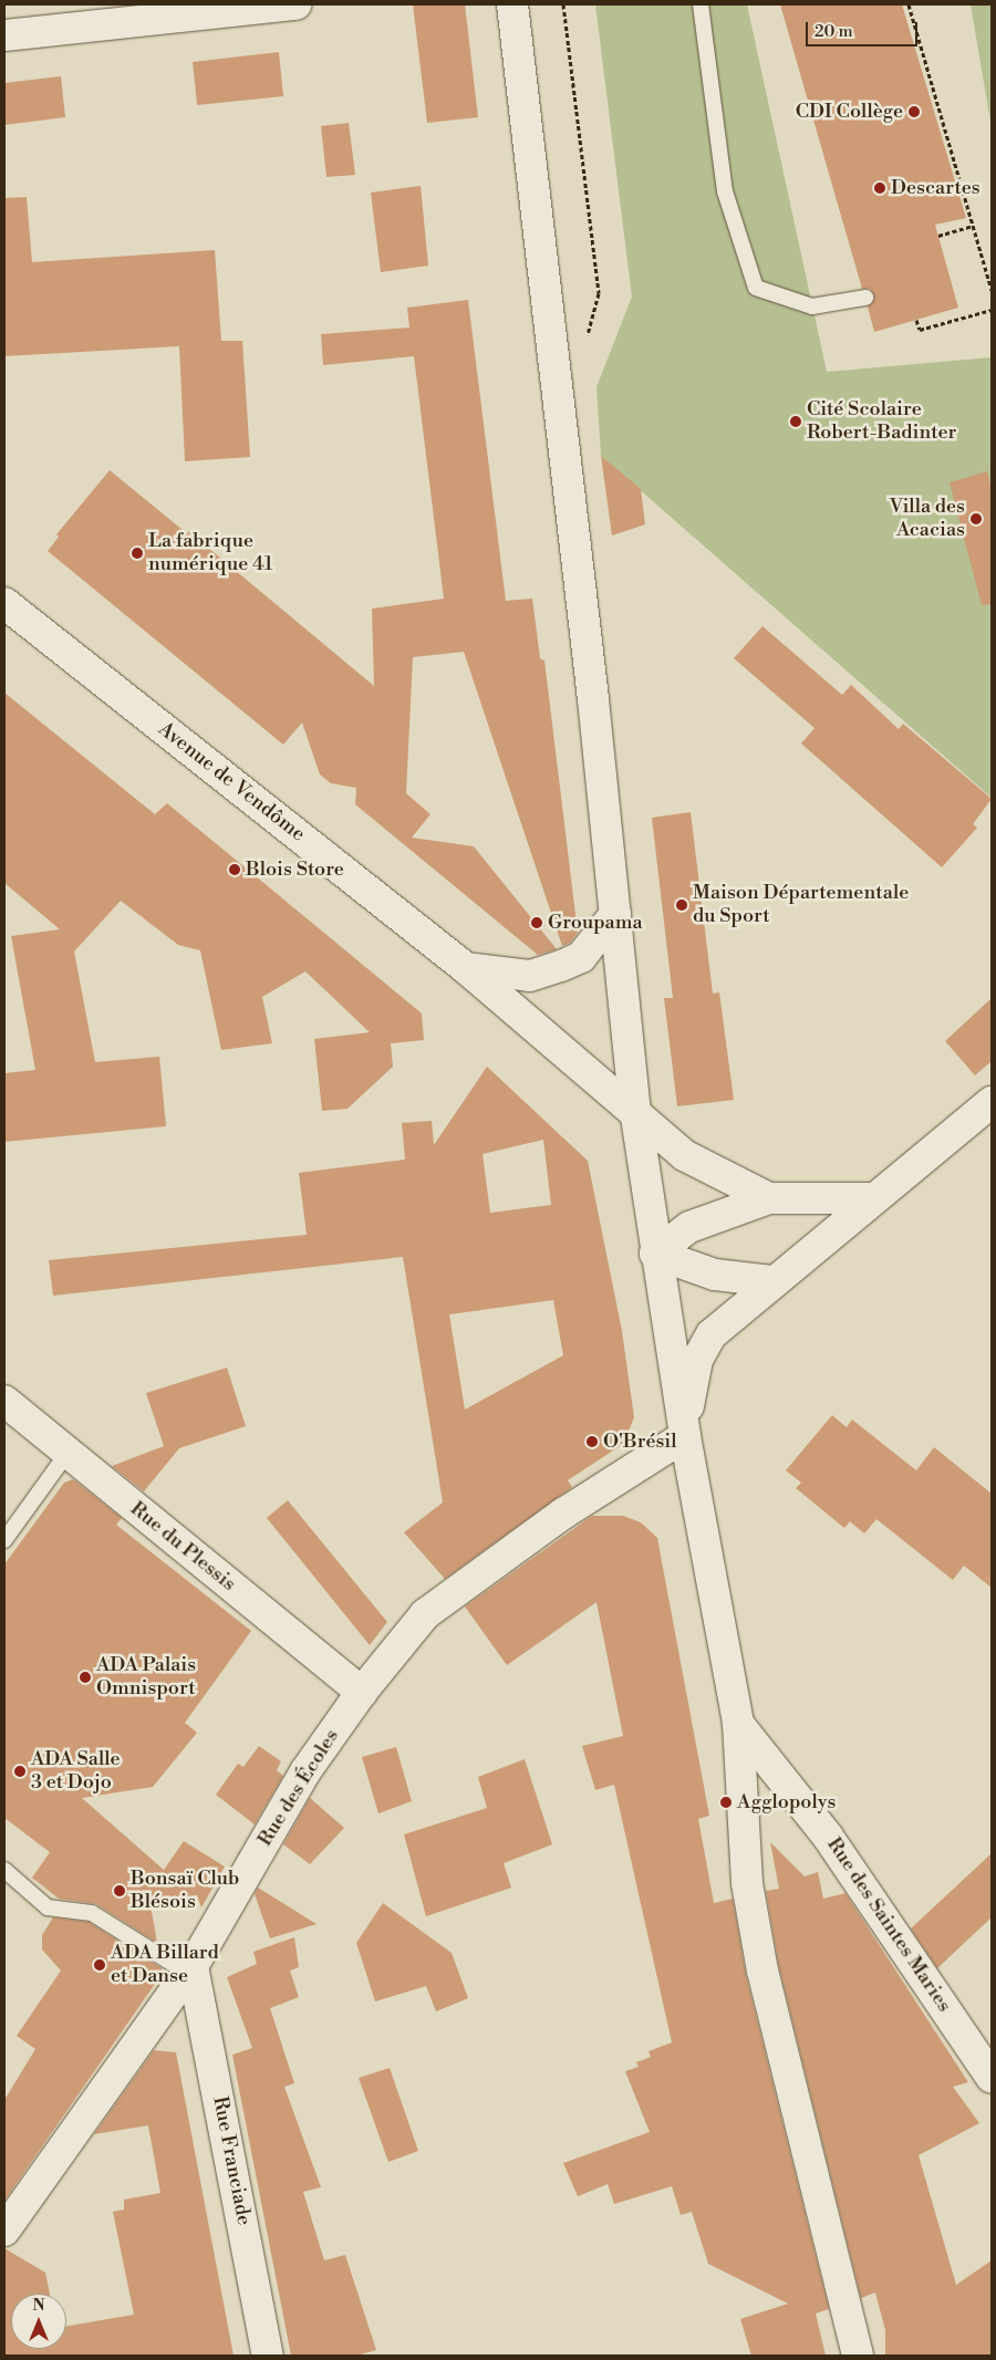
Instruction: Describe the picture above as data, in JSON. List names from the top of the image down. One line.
{"streets":{"main road":["Avenue de Vendôme","Rue du Plessis","Rue des Écoles","Rue des Saintes Maries","Rue Franciade"]},"crossings":[["Rue du Plessis","Rue des Écoles"],["Rue des Écoles","Rue Franciade"]],"places":["CDI Collège","Descartes","Cité Scolaire Robert-Badinter","Villa des Acacias","La fabrique numérique 41","Blois Store","Maison Départementale du Sport","Groupama","O'Brésil","ADA Palais Omnisport","ADA Salle 3 et Dojo","Agglopolys","Bonsaï Club Blésois","ADA Billard et Danse"],"scale_bar":"20 m","north":"top"}
